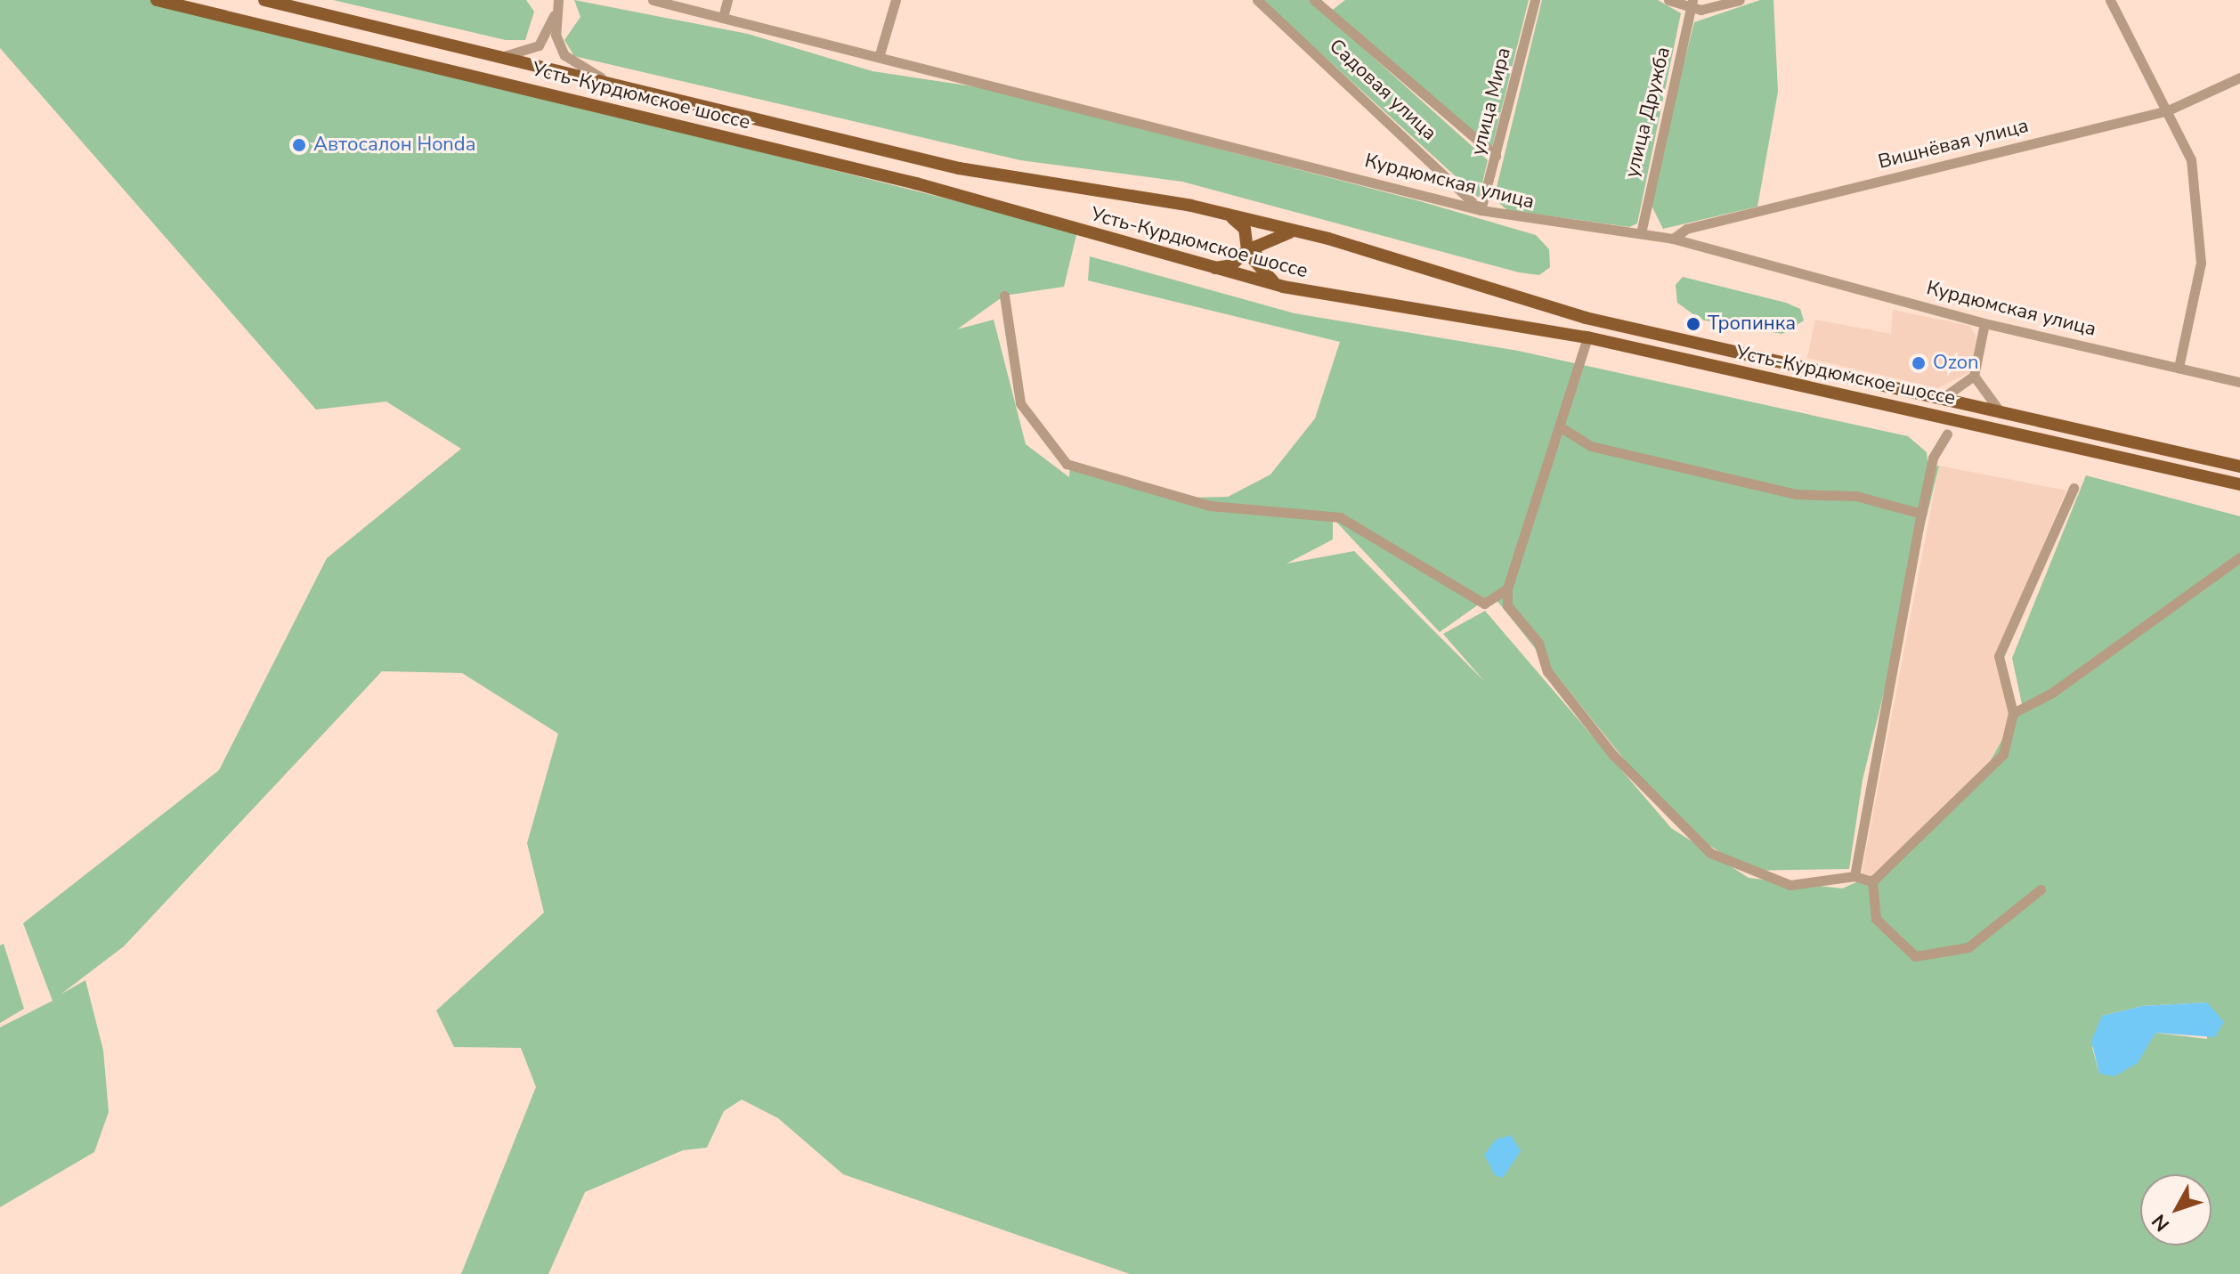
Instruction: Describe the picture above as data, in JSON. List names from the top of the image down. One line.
{"streets":{"main road":["Усть-Курдюмское шоссе"],"street":["Садовая улица","улица Мира","улица Дружба","Вишнёвая улица","Курдюмская улица"]},"crossings":[["Садовая улица","улица Мира"],["Садовая улица","Курдюмская улица"],["улица Мира","Курдюмская улица"],["улица Дружба","Курдюмская улица"],["Вишнёвая улица","Курдюмская улица"]],"places":["Автосалон Honda","Тропинка","Ozon"],"north":"bottom left"}
